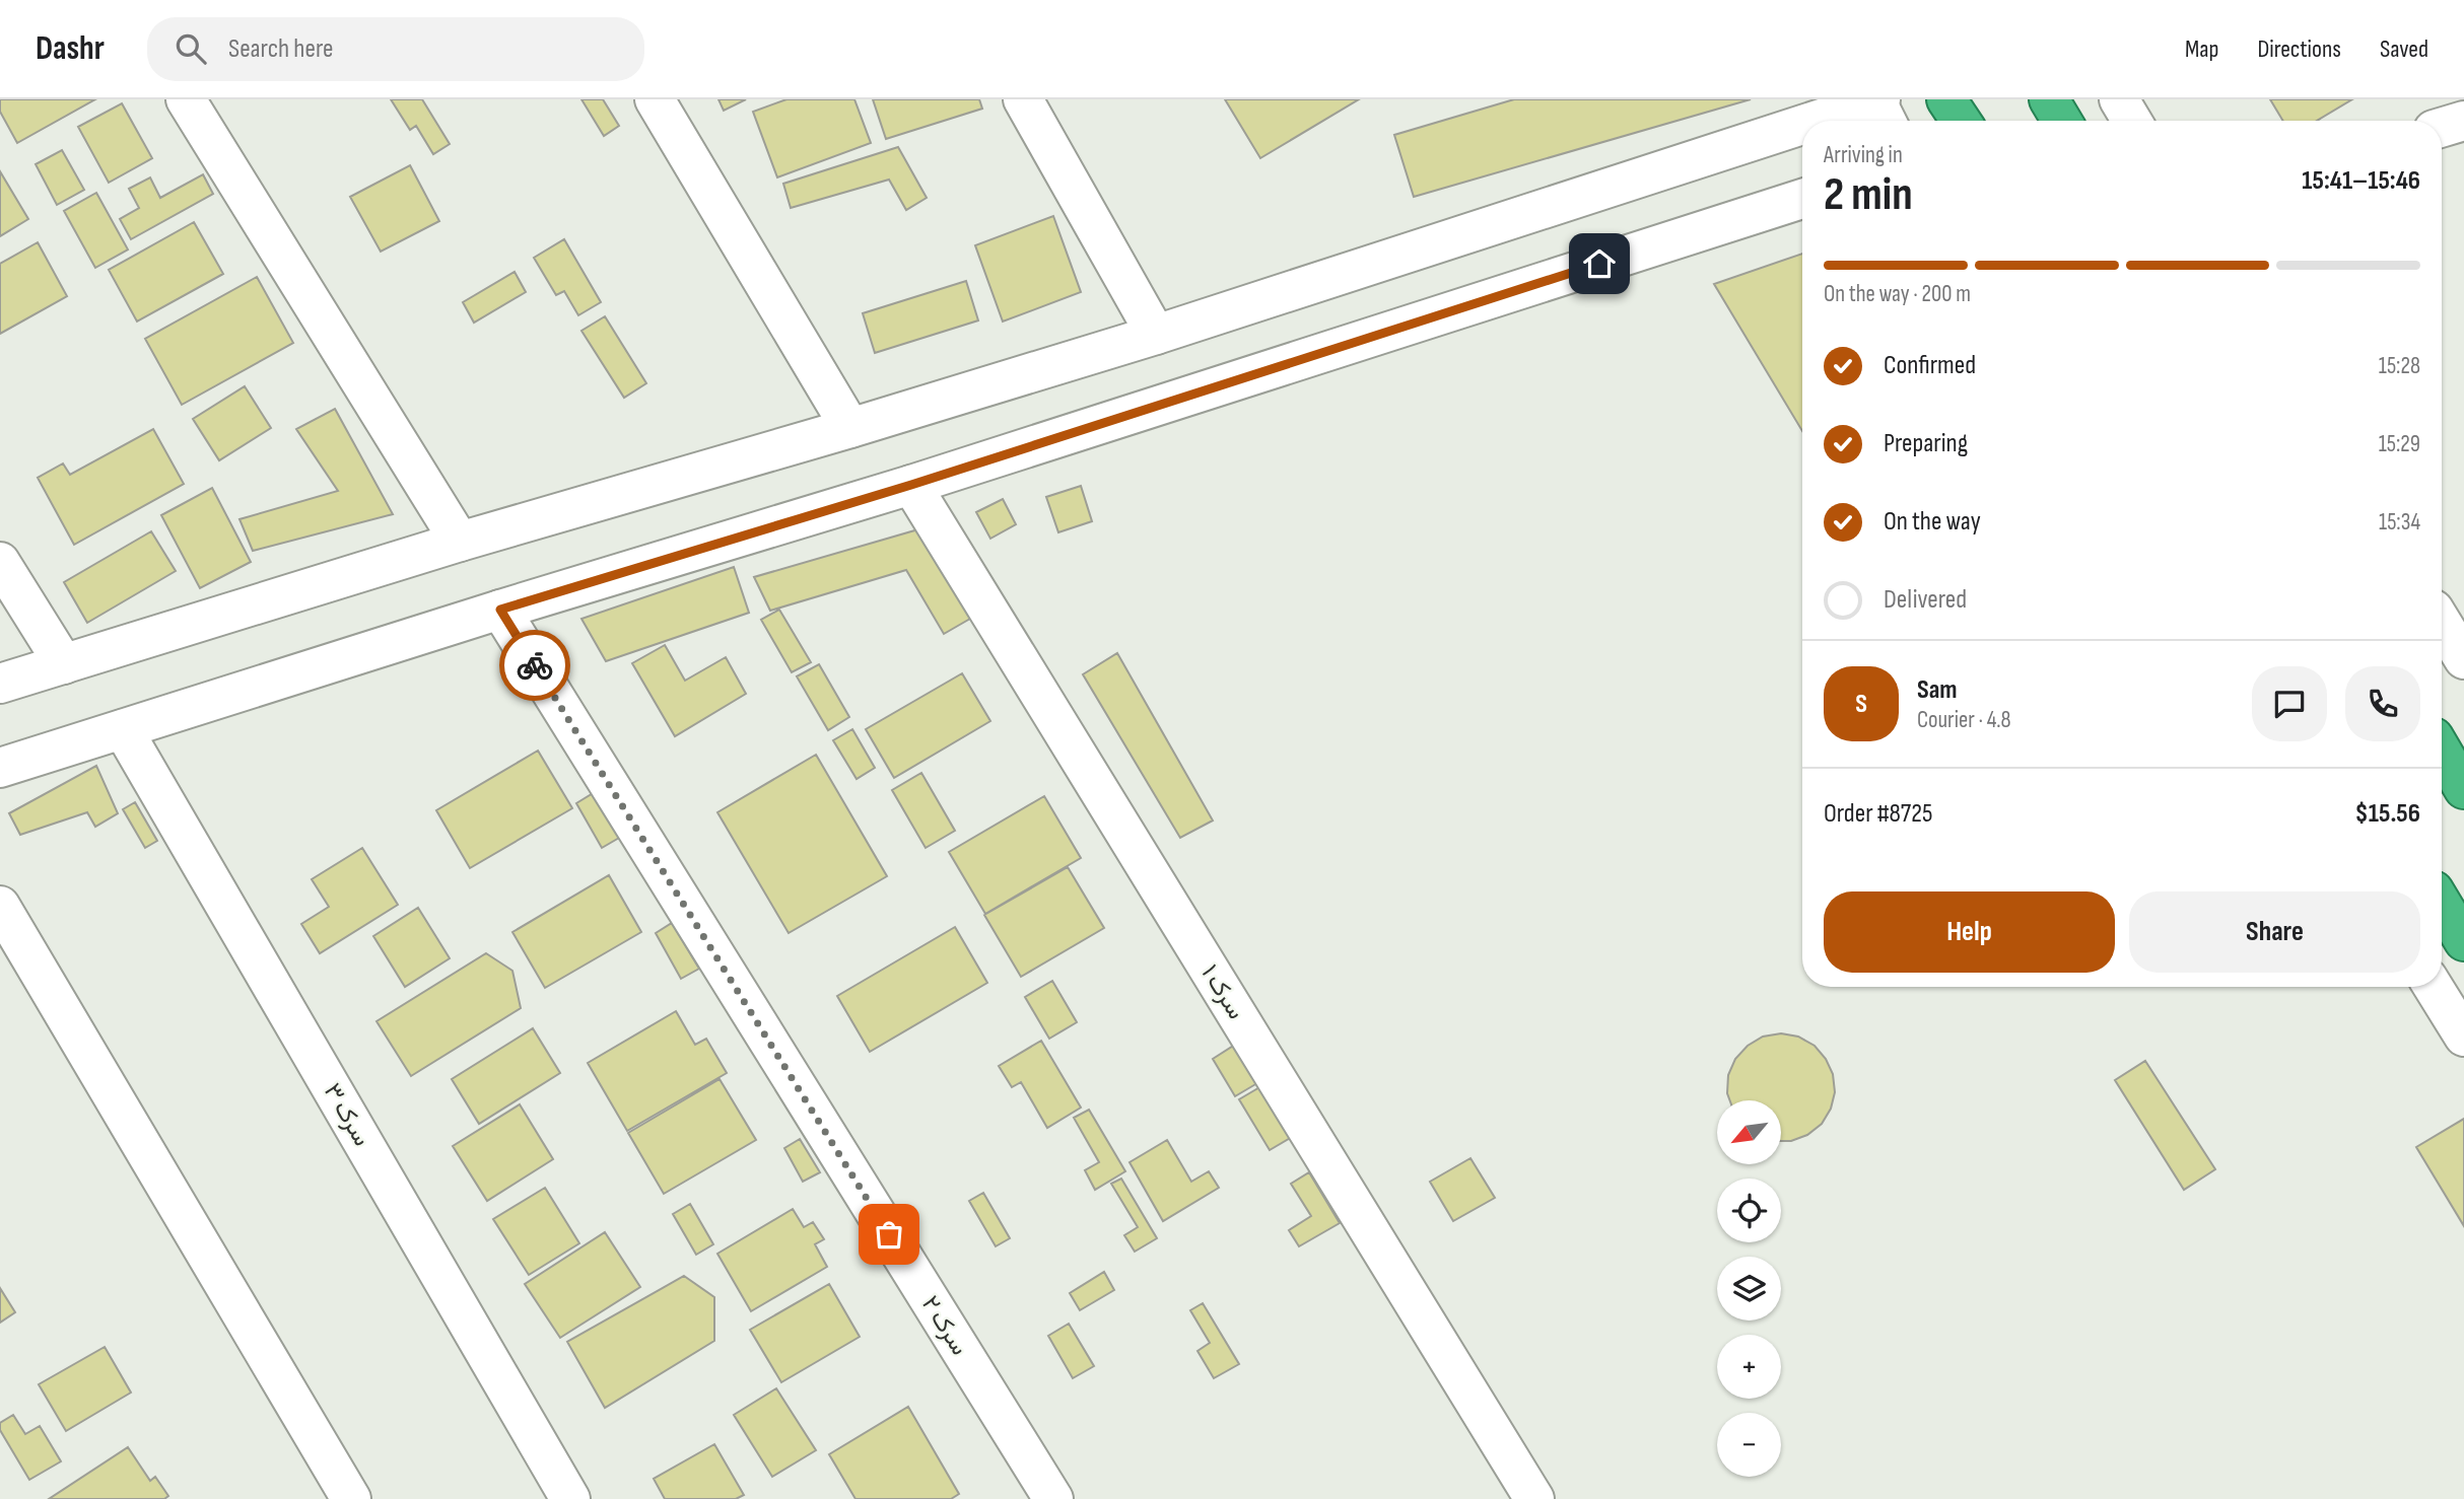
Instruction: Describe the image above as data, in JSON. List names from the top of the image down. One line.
{"streets":{"street":["سرک ۱","سرک ۳","سرک ۲"]},"north":"bottom left","page":{"header":"Dashr","search":"Search here","nav":["Map","Directions","Saved"],"heading":["2 min","Arriving in","15:41–15:46"],"panel":["Sam","Courier · 4.8","Order #8725","$15.56"],"bar":"On the way · 200 m","list":[["Confirmed","15:28"],["Preparing","15:29"],["On the way","15:34"],"Delivered"],"round":"S","buttons":["Help","Share"],"map_buttons":["+","−"]}}
